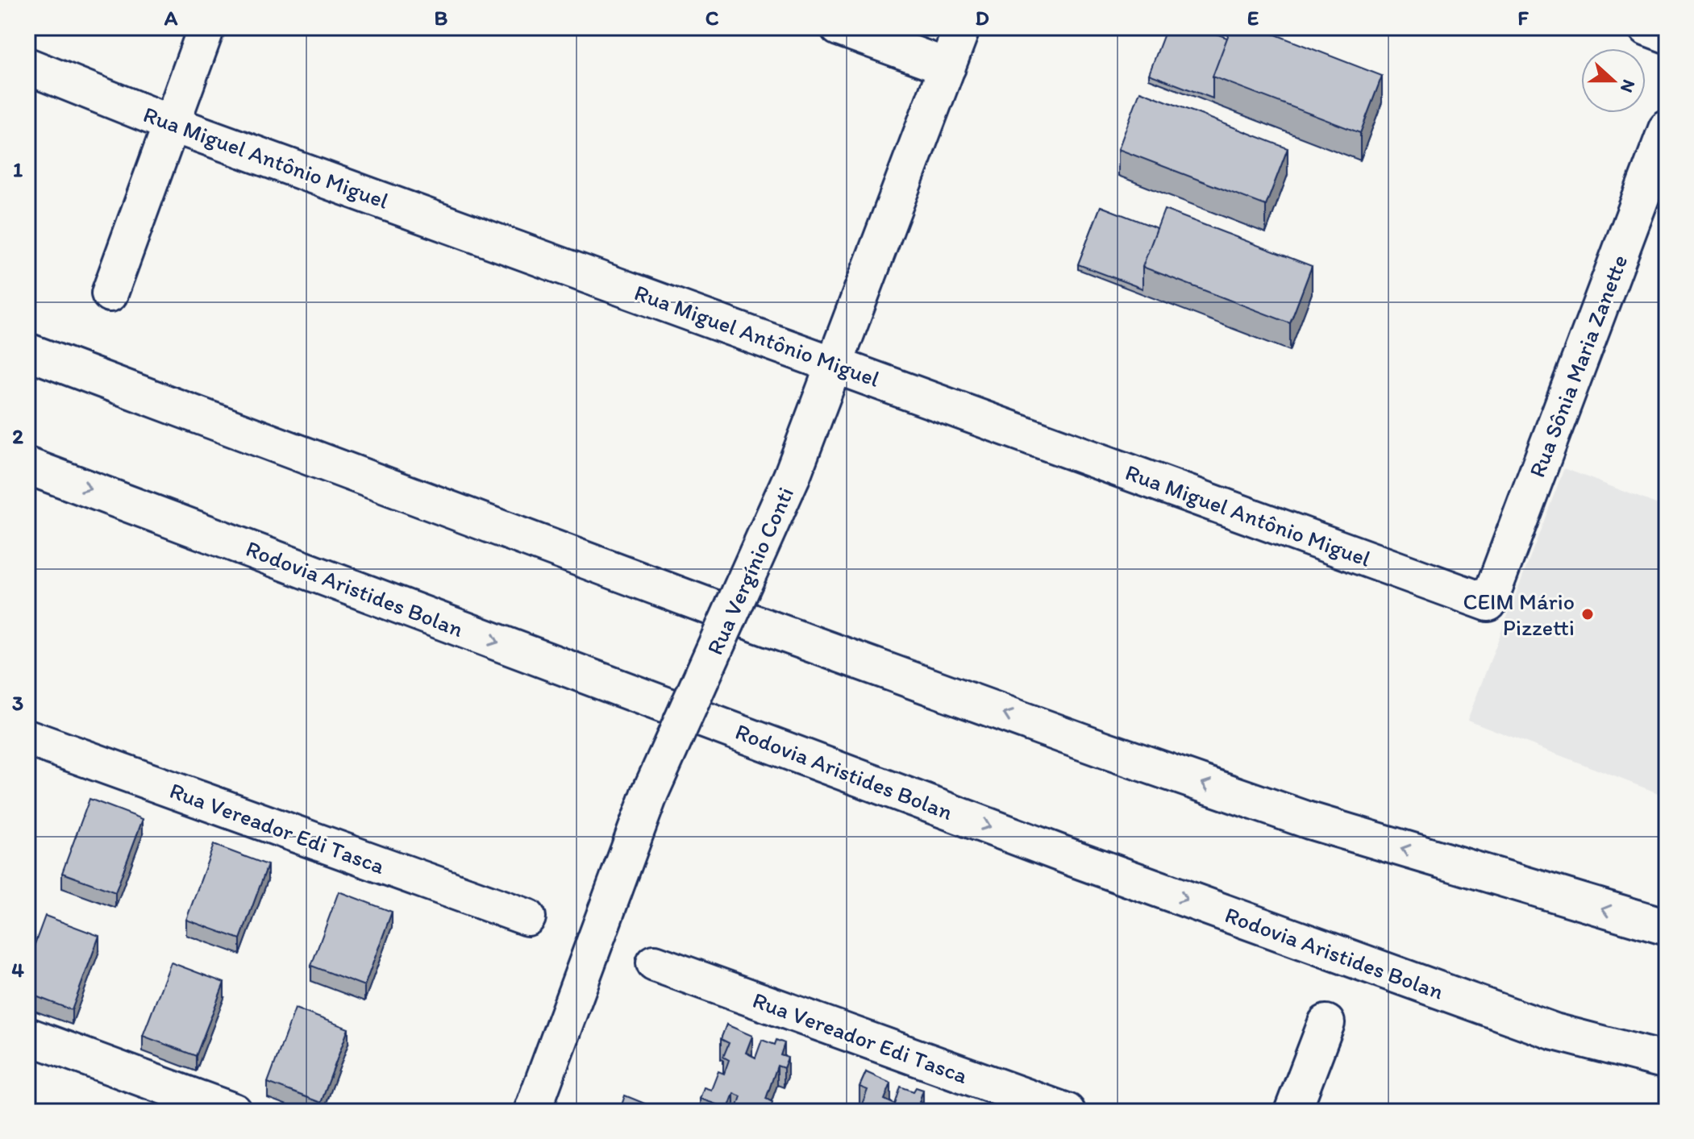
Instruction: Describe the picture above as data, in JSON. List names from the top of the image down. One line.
{"streets":{"main road":["Rua Miguel Antônio Miguel","Rua Sônia Maria Zanette","Rua Vergínio Conti","Rodovia Aristides Bolan","Rua Vereador Edi Tasca"]},"crossings":[["Rua Miguel Antônio Miguel","Rua Sônia Maria Zanette"],["Rua Miguel Antônio Miguel","Rua Vergínio Conti"]],"places":["CEIM Mário Pizzetti"],"north":"right","grid":{"columns":["A","B","C","D","E","F"],"rows":["1","2","3","4"]}}
